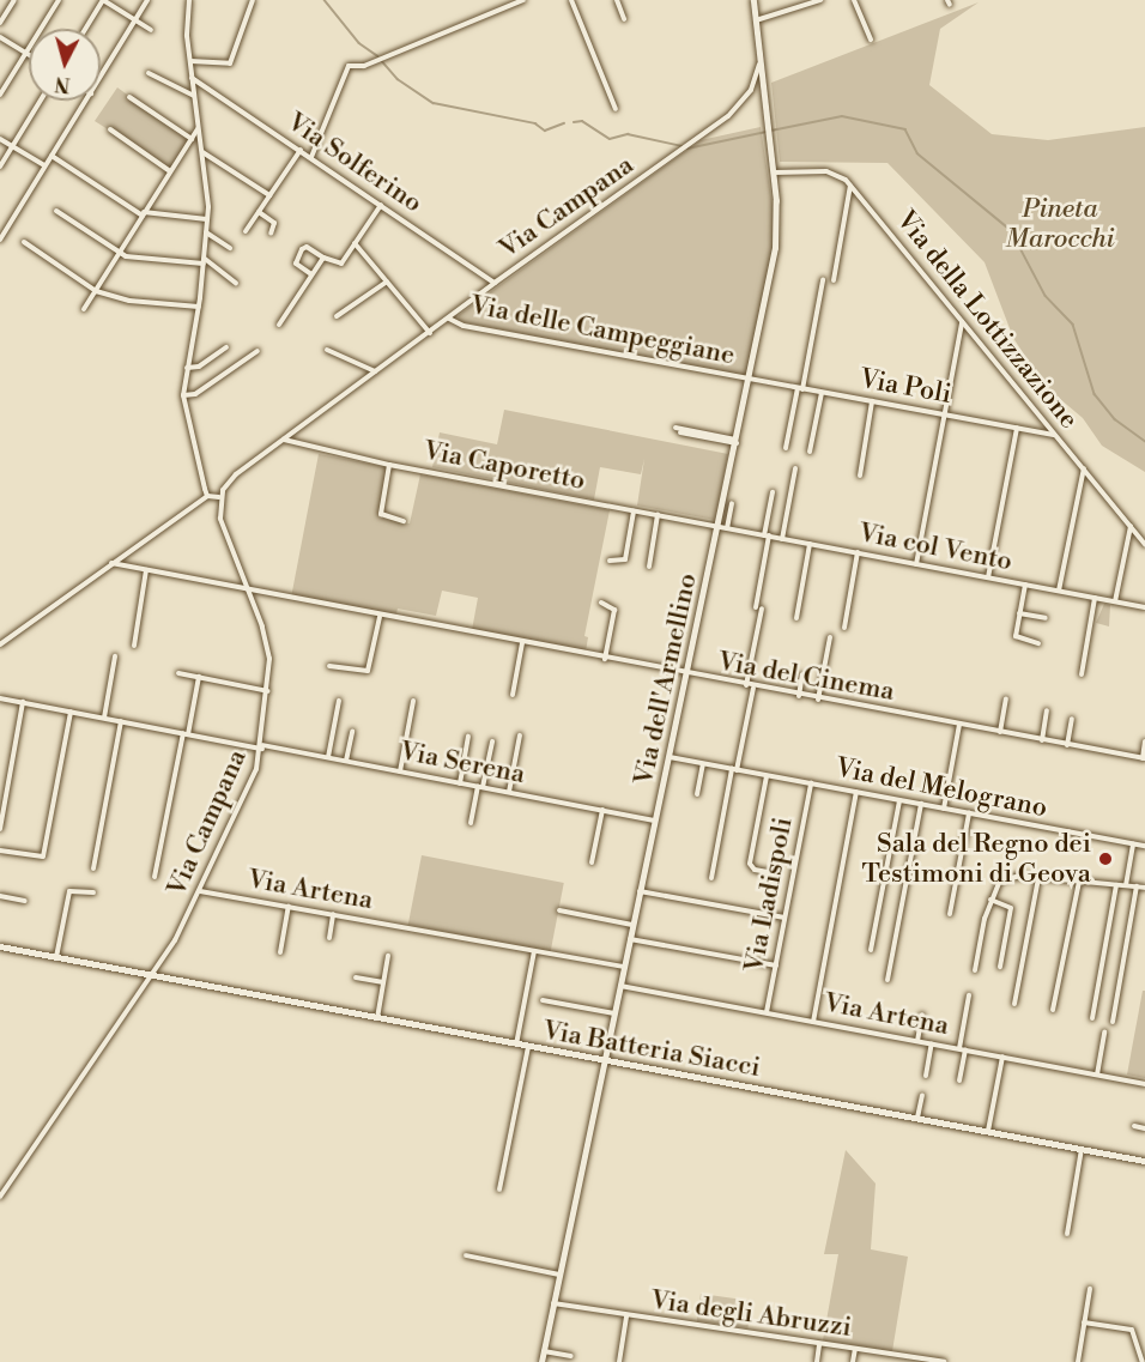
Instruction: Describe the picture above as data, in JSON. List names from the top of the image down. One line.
{"streets":{"street":["Via Solferino","Via Campana","Via della Lottizzazione","Via delle Campeggiane","Via Poli","Via Caporetto","Via col Vento","Via del Cinema","Via dell'Armellino","Via Serena","Via del Melograno","Via Artena","Via Ladispoli","Via Batteria Siacci","Via degli Abruzzi"]},"crossings":[["Via Solferino","Via Campana"],["Via Campana","Via delle Campeggiane"],["Via Campana","Via Caporetto"],["Via Campana","Via del Cinema"],["Via Campana","Via dell'Armellino"],["Via Campana","Via Serena"],["Via Campana","Via Artena"],["Via Campana","Via Batteria Siacci"],["Via della Lottizzazione","Via Poli"],["Via della Lottizzazione","Via dell'Armellino"],["Via delle Campeggiane","Via Poli"],["Via delle Campeggiane","Via dell'Armellino"],["Via Poli","Via dell'Armellino"],["Via Caporetto","Via col Vento"],["Via Caporetto","Via dell'Armellino"],["Via col Vento","Via dell'Armellino"],["Via del Cinema","Via dell'Armellino"],["Via dell'Armellino","Via Serena"],["Via dell'Armellino","Via del Melograno"],["Via dell'Armellino","Via Artena"],["Via dell'Armellino","Via Batteria Siacci"],["Via dell'Armellino","Via degli Abruzzi"],["Via del Melograno","Via Ladispoli"],["Via Artena","Via Ladispoli"]],"parks":["Pineta Marocchi"],"places":["Sala del Regno dei Testimoni di Geova"],"north":"bottom"}
